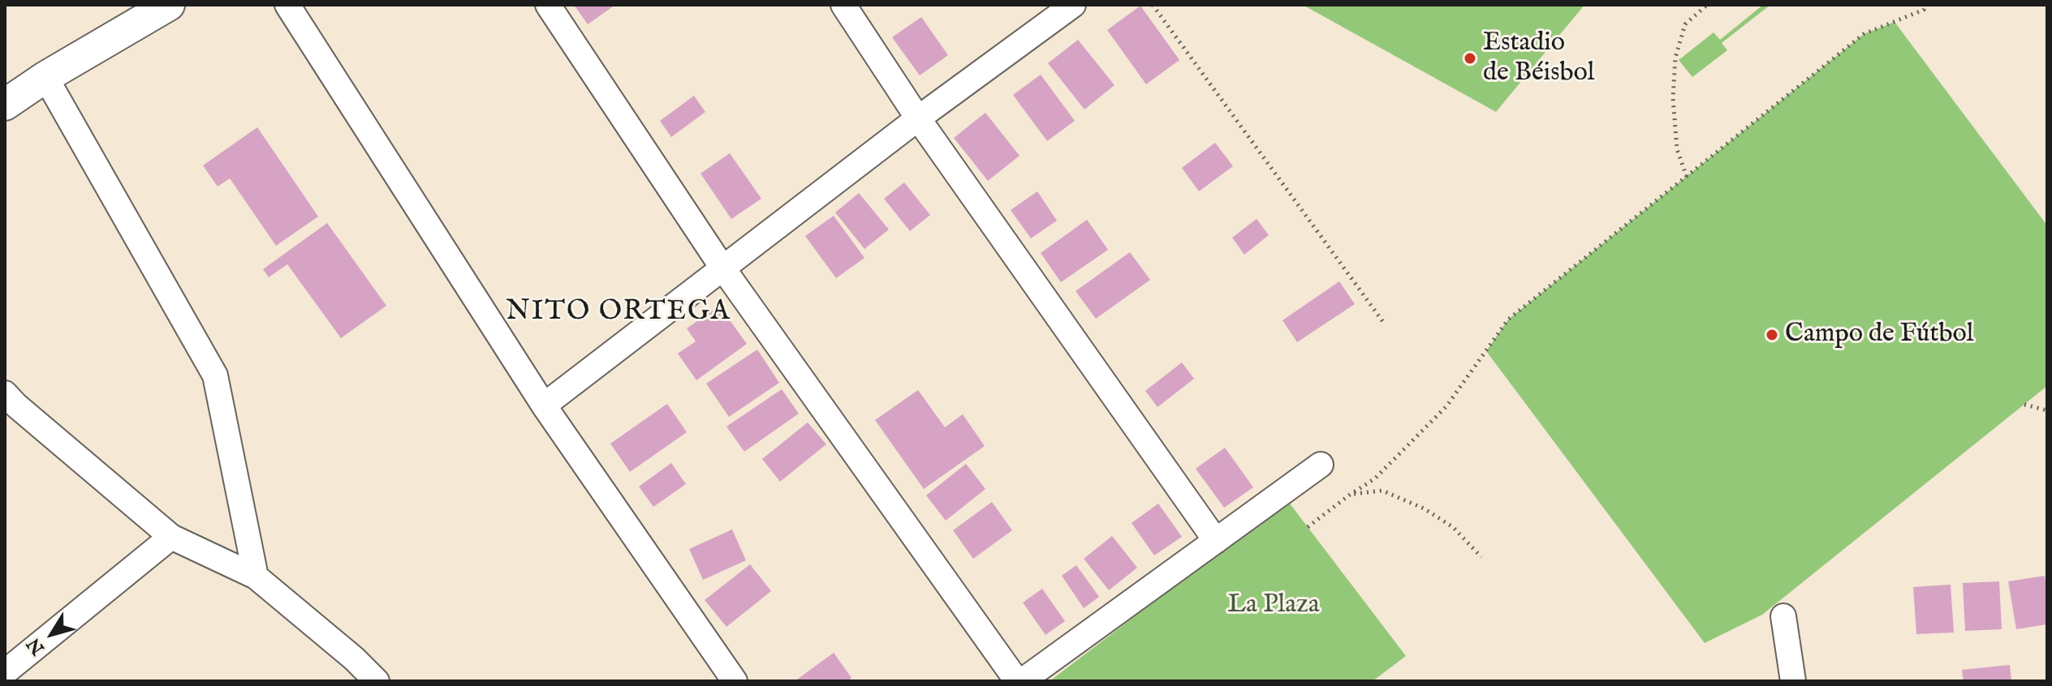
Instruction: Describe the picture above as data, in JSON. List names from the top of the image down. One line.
{"districts":["NITO ORTEGA"],"parks":["La Plaza"],"places":["Estadio de Béisbol","Campo de Fútbol"],"north":"bottom left"}
